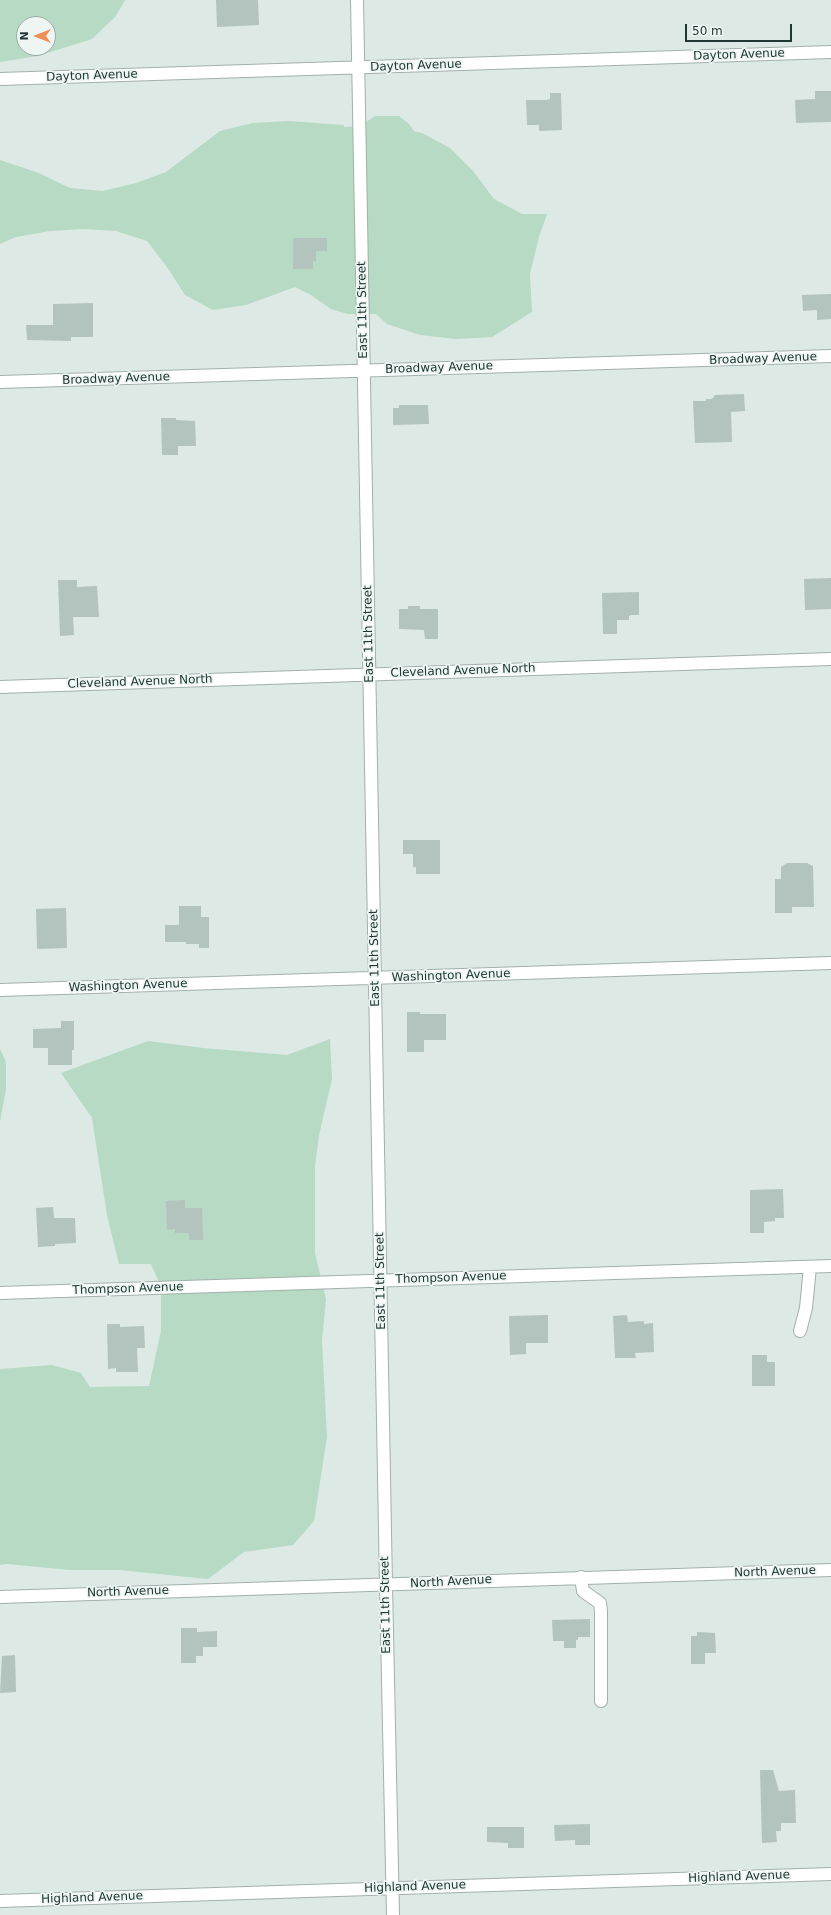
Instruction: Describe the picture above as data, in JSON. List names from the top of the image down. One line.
{"streets":{"street":["Dayton Avenue","East 11th Street","Broadway Avenue","Cleveland Avenue North","Washington Avenue","Thompson Avenue","North Avenue","Highland Avenue"]},"crossings":[["Dayton Avenue","East 11th Street"],["East 11th Street","Broadway Avenue"],["East 11th Street","Cleveland Avenue North"],["East 11th Street","Washington Avenue"],["East 11th Street","Thompson Avenue"],["East 11th Street","North Avenue"],["East 11th Street","Highland Avenue"]],"scale_bar":"50 m","north":"left"}
